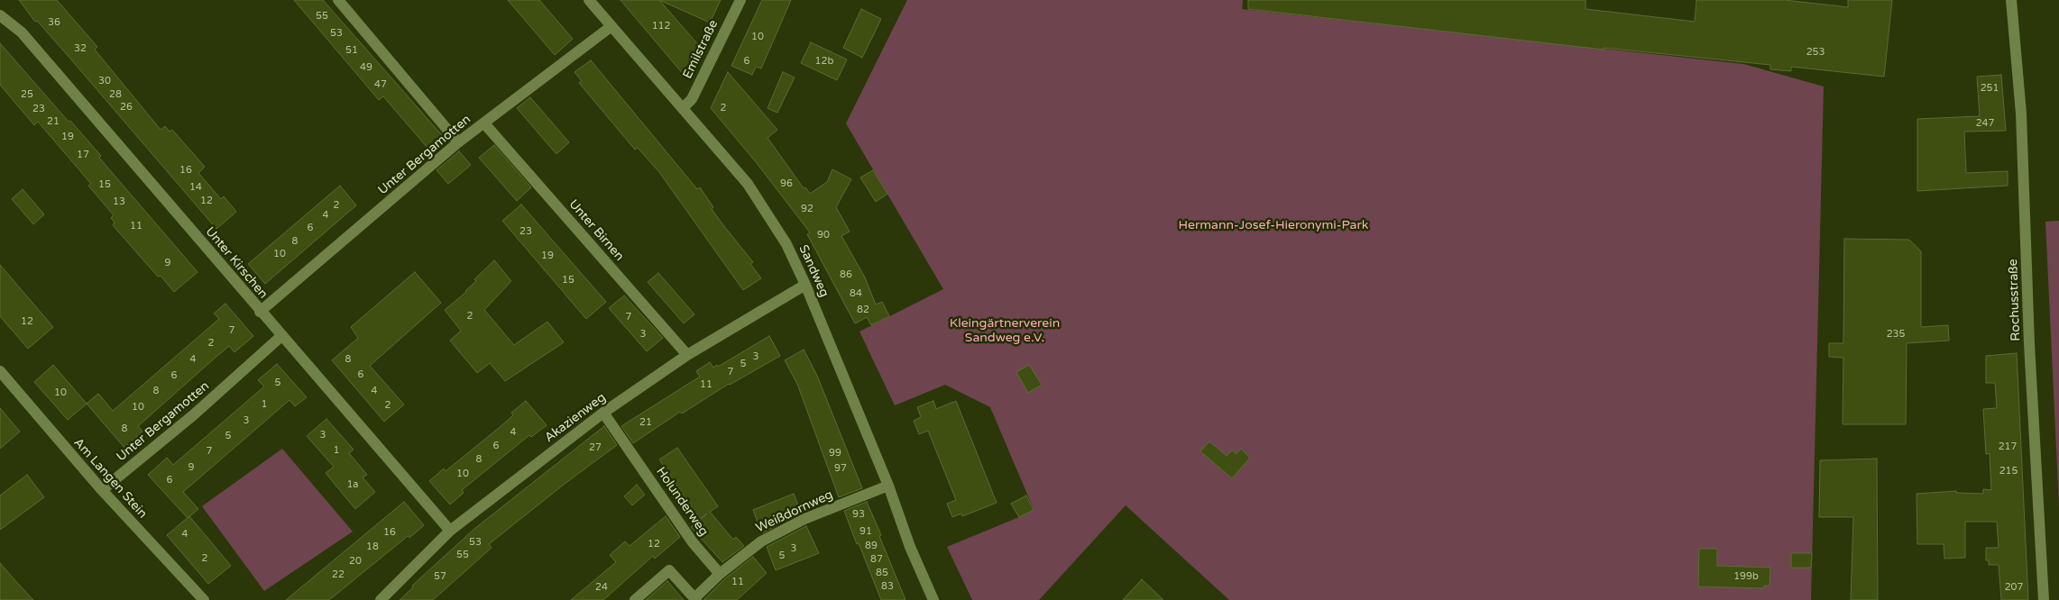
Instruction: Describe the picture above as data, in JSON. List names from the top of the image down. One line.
{"streets":{"street":["Emilstraße","Unter Bergamotten","Unter Birnen","Unter Kirschen","Sandweg","Rochusstraße","Akazienweg","Am Langen Stein","Holunderweg","Weißdornweg"]},"crossings":[["Emilstraße","Sandweg"],["Unter Bergamotten","Unter Birnen"],["Unter Bergamotten","Unter Kirschen"],["Unter Bergamotten","Sandweg"],["Unter Bergamotten","Am Langen Stein"],["Unter Birnen","Akazienweg"],["Unter Kirschen","Akazienweg"],["Sandweg","Akazienweg"],["Sandweg","Weißdornweg"],["Akazienweg","Holunderweg"],["Holunderweg","Weißdornweg"]],"parks":["Hermann-Josef-Hieronymi-Park","Kleingärtnerverein Sandweg e.V."],"house_numbers":["55","36","112","53","10","32","51","253","6","12b","49","30","47","251","25","28","26","2","23","21","247","19","17","16","96","15","14","12","13","2","92","4","11","6","23","90","8","10","19","9","86","15","84","82","2","7","12","7","3","235","2","3","4","8","5","7","6","6","5","11","8","4","10","1","2","10","3","21","8","4","3","5","6","217","27","1","7","99","8","9","97","215","10","6","1a","93","91","16","4","53","12","89","18","3","55","5","2","87","20","85","22","57","199b","11","83","24","207"]}
